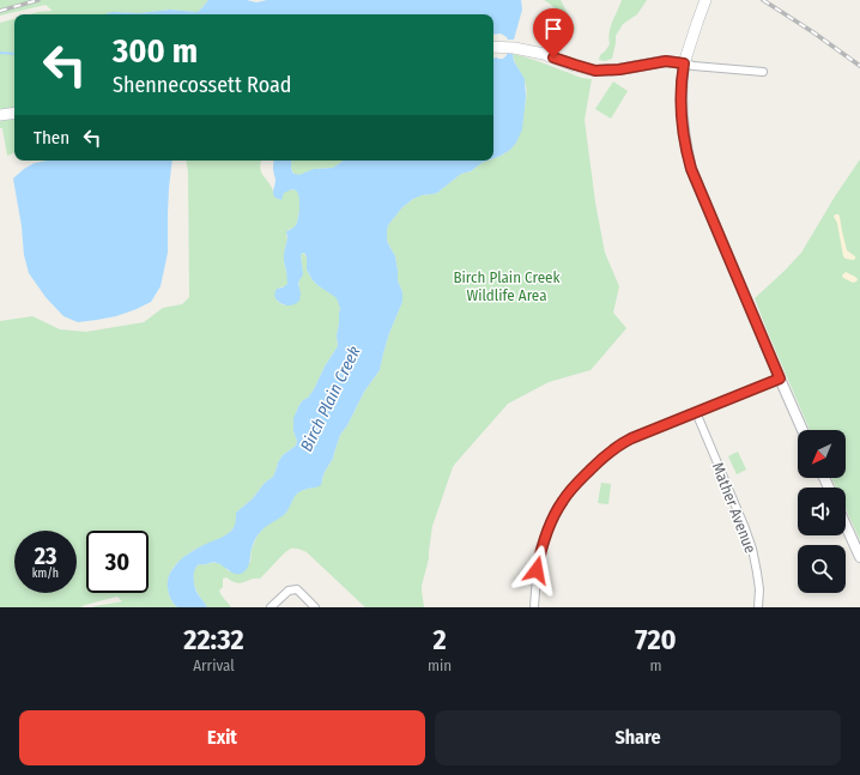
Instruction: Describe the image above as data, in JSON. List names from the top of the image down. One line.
{"streets":{"street":["Mather Avenue"]},"water":["Birch Plain Creek"],"parks":["Birch Plain Creek Wildlife Area"],"north":"bottom left","page":{"turn":["300 m","Shennecossett Road"],"then":"Then","speed":"23 km/h","limit":"30","eta":["22:32","Arrival","2","min","720","m"],"buttons":["Exit","Share"]}}
